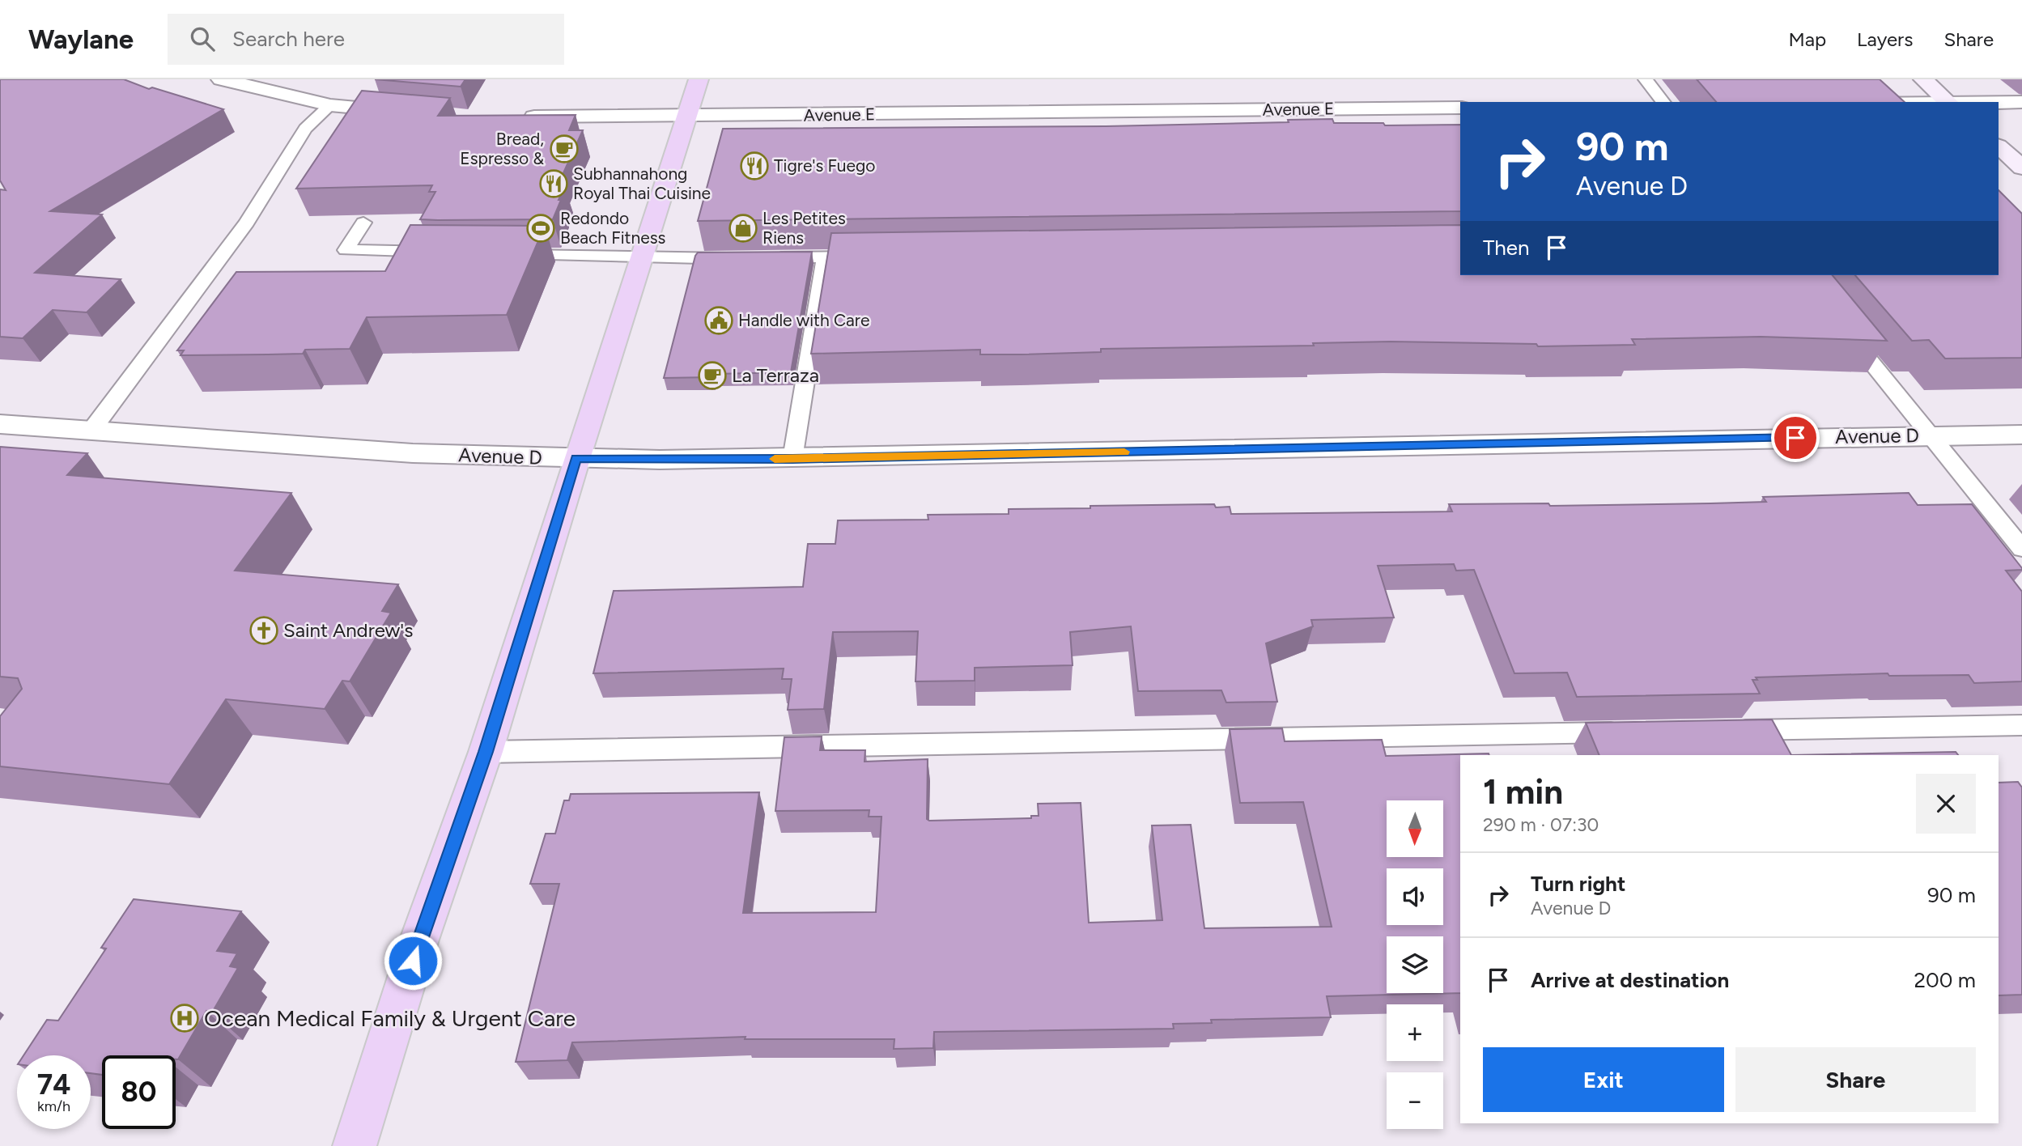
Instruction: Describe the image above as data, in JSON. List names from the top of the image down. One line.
{"streets":{"street":["Avenue E","Avenue D"]},"places":{"cafe":["Bread, Espresso &","La Terraza"],"restaurant":["Tigre's Fuego","Subhannahong Royal Thai Cuisine"],"sports":["Redondo Beach Fitness"],"shop":["Les Petites Riens"],"public building":["Handle with Care"],"church":["Saint Andrew's"],"hospital":["Ocean Medical Family & Urgent Care"]},"north":"bottom","page":{"header":"Waylane","search":"Search here","nav":["Map","Layers","Share"],"turn":["90 m","Avenue D"],"then":"Then","heading":["1 min","290 m · 07:30"],"map_buttons":["+","−"],"list":[{"name":"Turn right","note":"Avenue D","value":"90 m"},{"name":"Arrive at destination","value":"200 m"}],"buttons":["Exit","Share"],"speed":"74 km/h","limit":"80"}}
